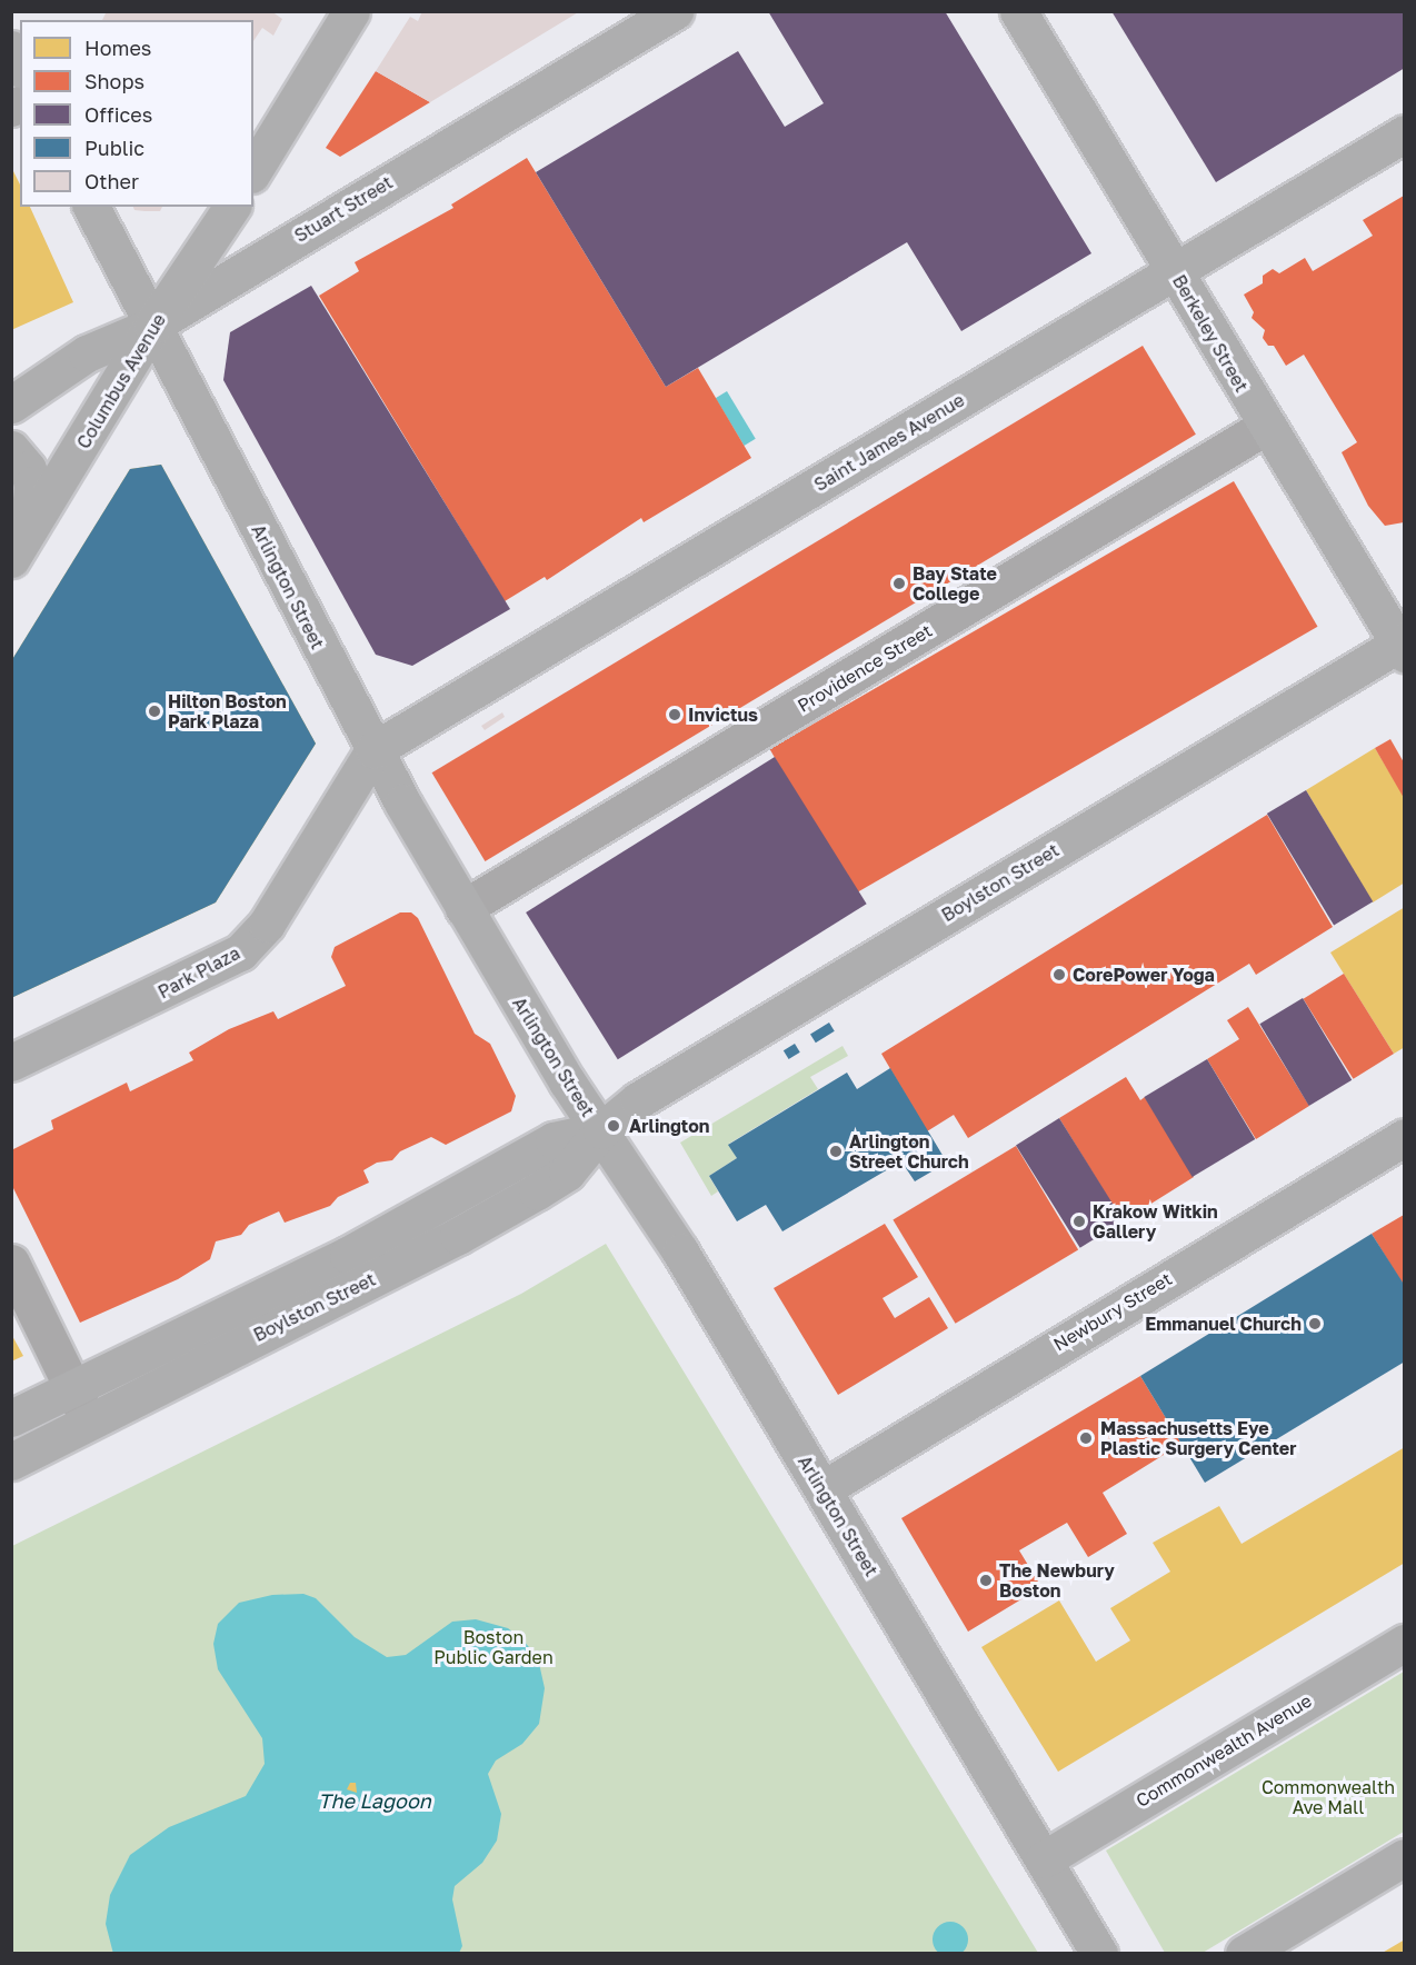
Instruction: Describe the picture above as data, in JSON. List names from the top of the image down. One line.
{"streets":{"main road":["Stuart Street","Berkeley Street","Columbus Avenue","Saint James Avenue","Arlington Street","Boylston Street","Park Plaza","Newbury Street","Commonwealth Avenue"],"street":["Providence Street"]},"crossings":[["Stuart Street","Columbus Avenue"],["Stuart Street","Arlington Street"],["Berkeley Street","Saint James Avenue"],["Berkeley Street","Providence Street"],["Berkeley Street","Boylston Street"],["Columbus Avenue","Arlington Street"],["Saint James Avenue","Arlington Street"],["Saint James Avenue","Park Plaza"],["Arlington Street","Providence Street"],["Arlington Street","Boylston Street"],["Arlington Street","Park Plaza"],["Arlington Street","Newbury Street"],["Arlington Street","Commonwealth Avenue"]],"water":["The Lagoon"],"parks":["Boston Public Garden","Commonwealth Ave Mall"],"places":["Bay State College","Hilton Boston Park Plaza","Invictus","CorePower Yoga","Arlington","Arlington Street Church","Krakow Witkin Gallery","Emmanuel Church","Massachusetts Eye Plastic Surgery Center","The Newbury Boston"],"legend":["Homes","Shops","Offices","Public","Other"]}
